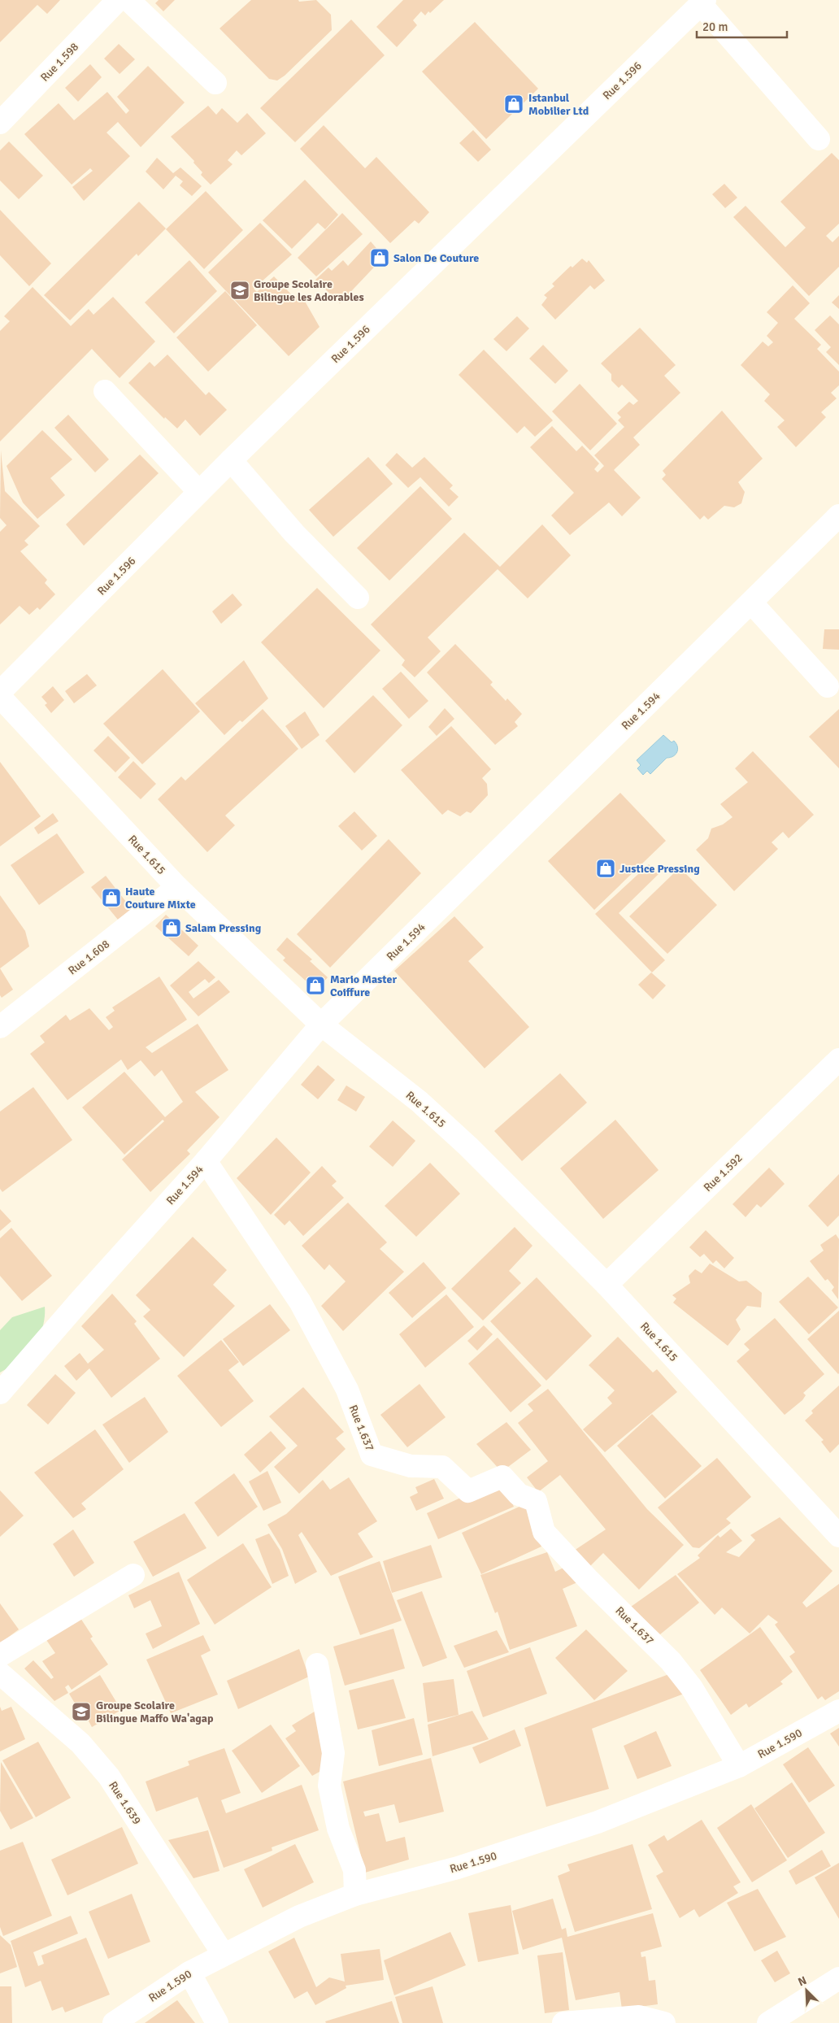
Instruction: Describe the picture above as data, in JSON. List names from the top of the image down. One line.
{"streets":{"street":["Rue 1.598","Rue 1.596","Rue 1.594","Rue 1.615","Rue 1.608","Rue 1.592","Rue 1.637","Rue 1.590","Rue 1.639"]},"crossings":[["Rue 1.594","Rue 1.615"],["Rue 1.594","Rue 1.637"],["Rue 1.615","Rue 1.608"],["Rue 1.615","Rue 1.592"],["Rue 1.637","Rue 1.590"],["Rue 1.590","Rue 1.639"]],"places":{"shop":["Istanbul Mobilier Ltd","Salon De Couture","Justice Pressing","Haute Couture Mixte","Salam Pressing","Mario Master Coiffure"],"school or university":["Groupe Scolaire Bilingue les Adorables","Groupe Scolaire Bilingue Maffo Wa'agap"]},"scale_bar":"20 m","north":"top left"}
